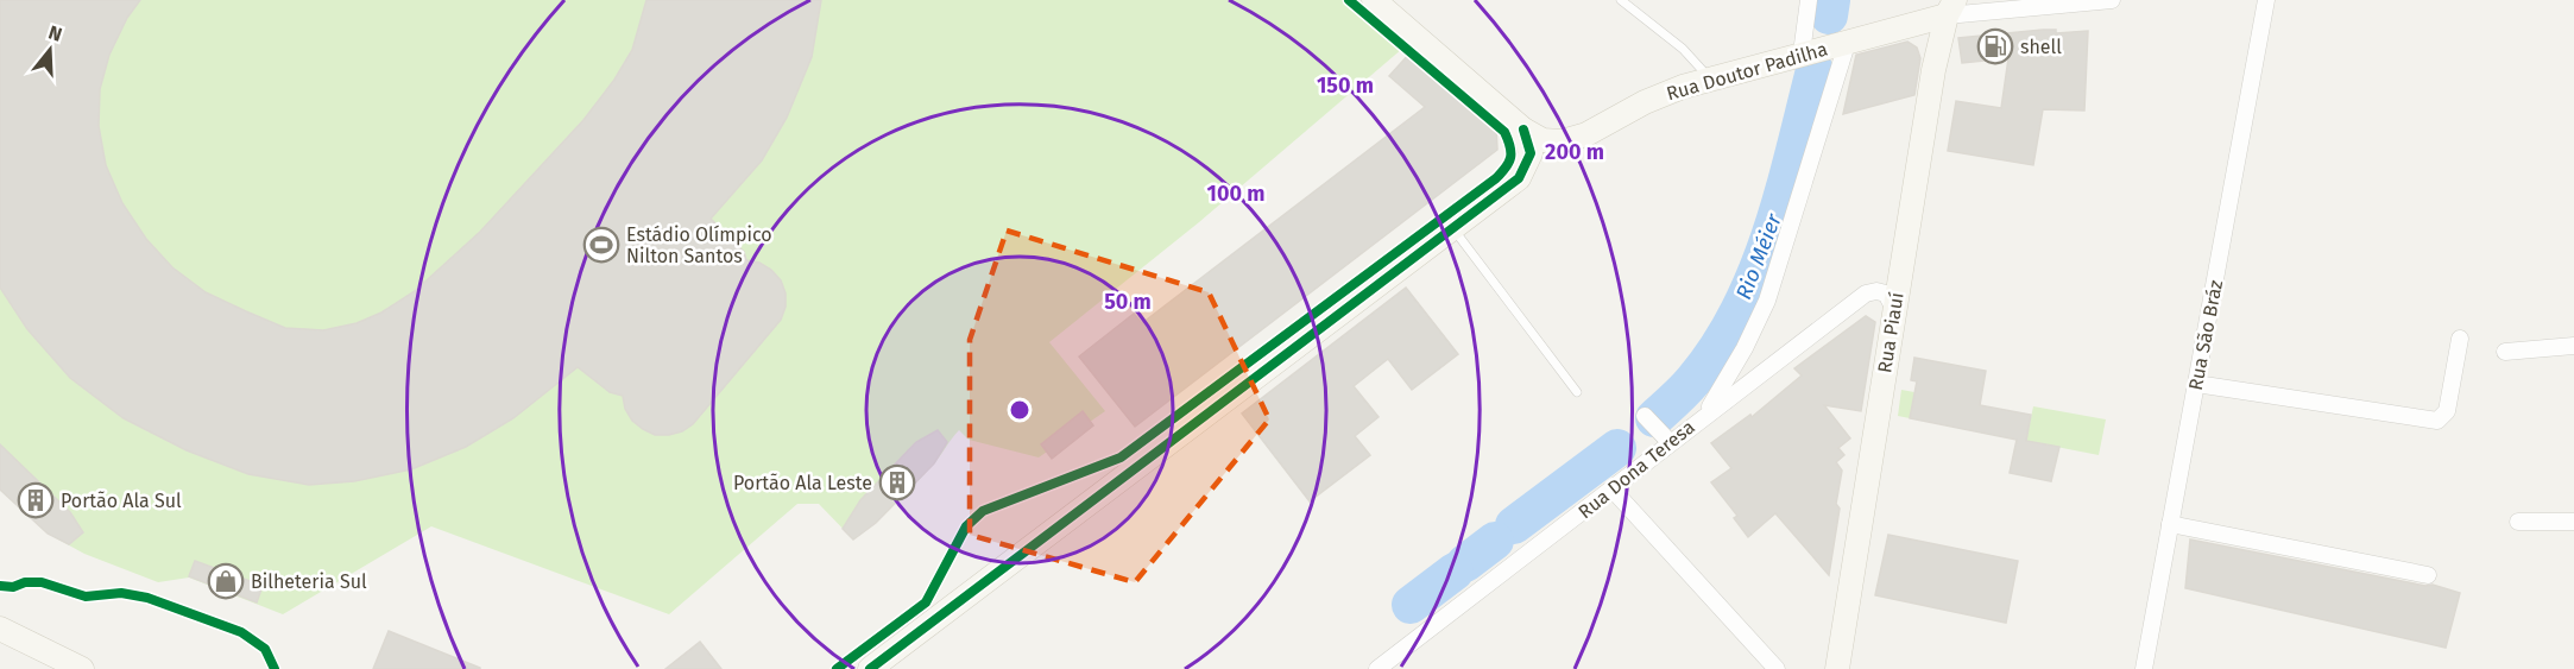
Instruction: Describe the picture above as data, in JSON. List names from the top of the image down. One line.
{"streets":{"street":["Rua Doutor Padilha","Rua Piauí","Rua São Bráz","Rua Dona Teresa"]},"crossings":[["Rua Doutor Padilha","Rua Piauí"],["Rua Piauí","Rua Dona Teresa"]],"water":["Rio Méier"],"places":{"fuel station":["shell"],"sports":["Estádio Olímpico Nilton Santos"],"building":["Portão Ala Leste","Portão Ala Sul"],"shop":["Bilheteria Sul"]},"north":"top","rings":["150 m","200 m","100 m","50 m"]}
